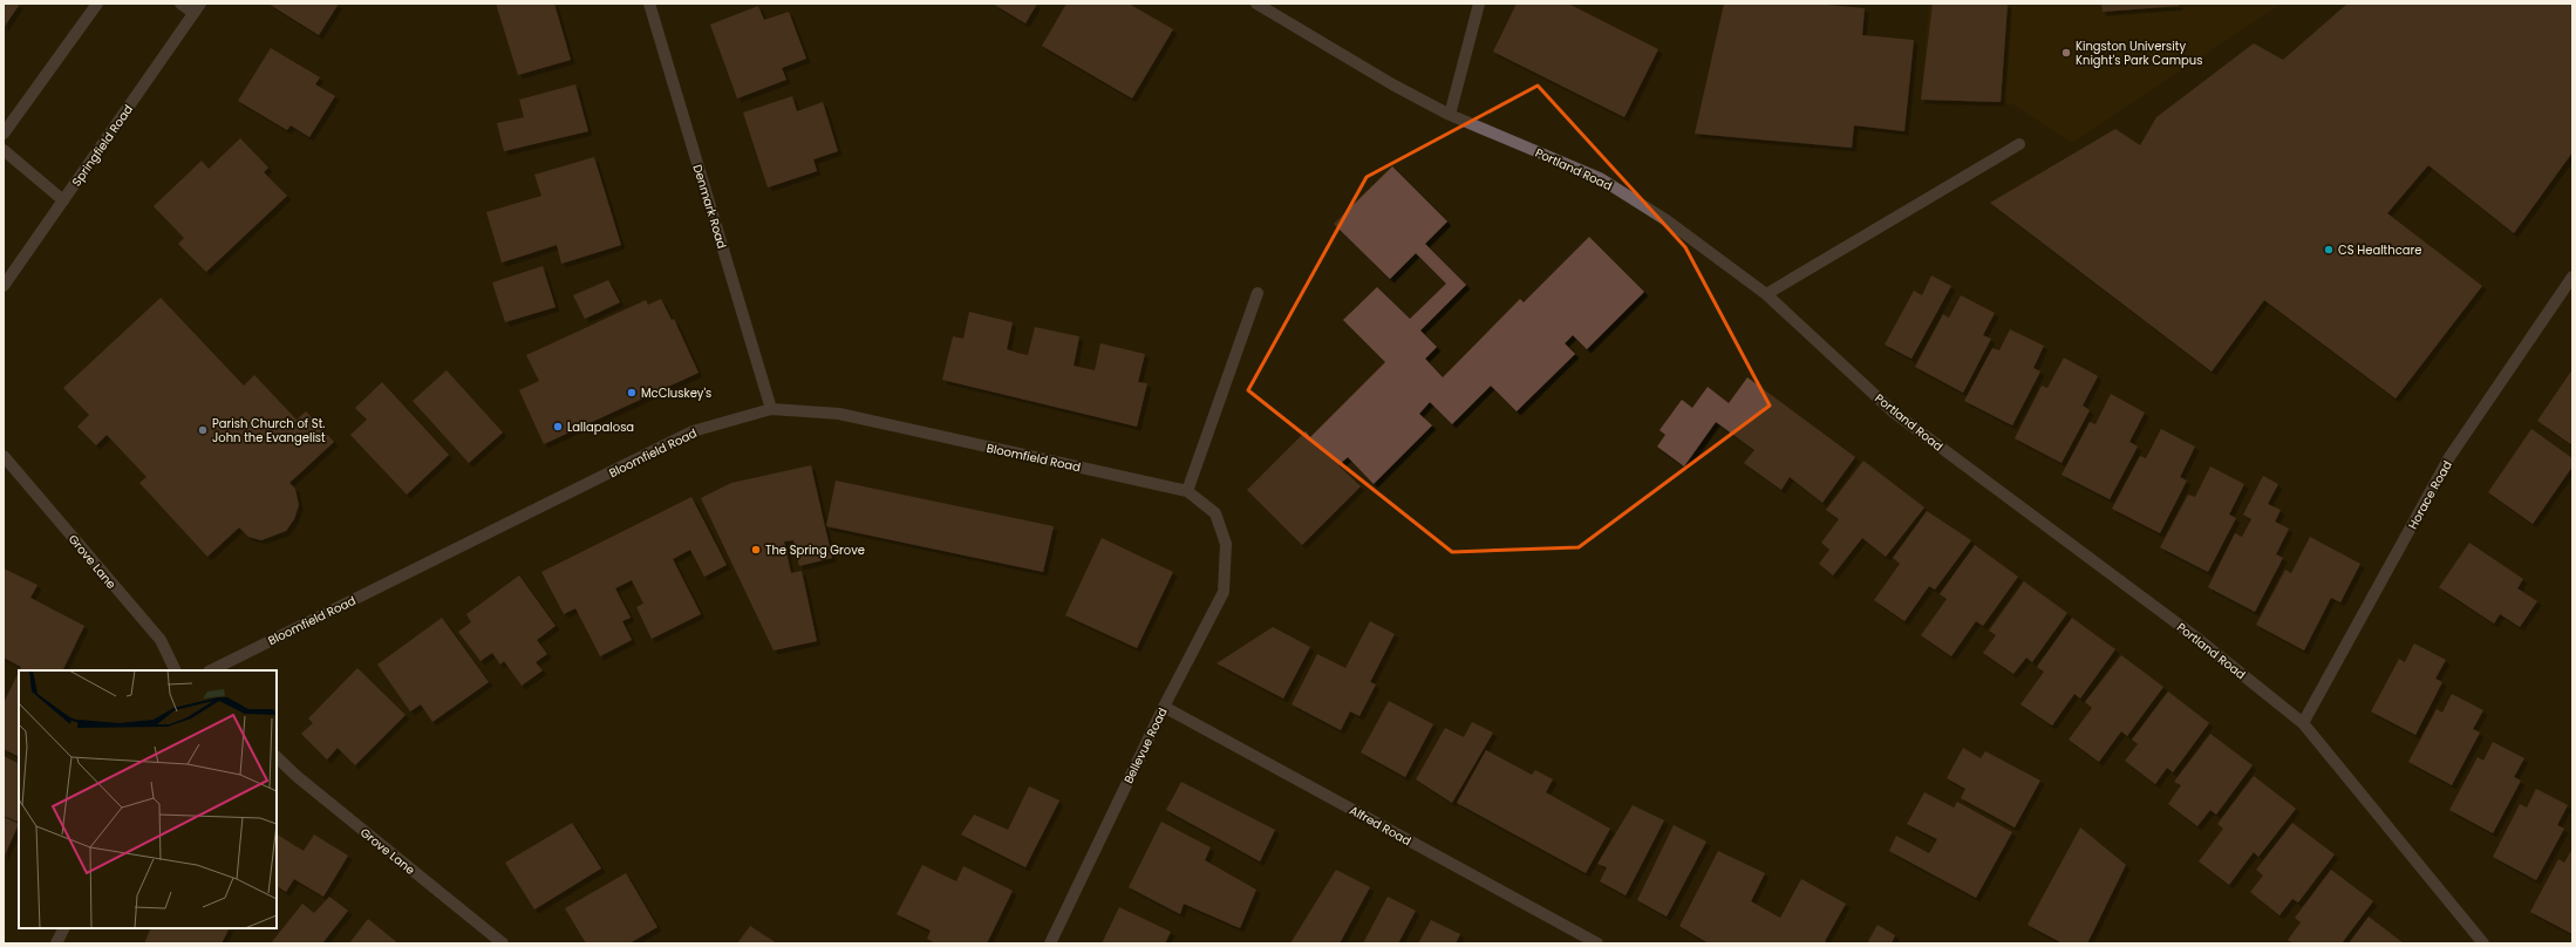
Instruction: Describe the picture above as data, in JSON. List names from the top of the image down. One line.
{"streets":{"street":["Springfield Road","Portland Road","Denmark Road","Bloomfield Road","Horace Road","Grove Lane","Bellevue Road","Alfred Road"]},"crossings":[["Portland Road","Horace Road"],["Denmark Road","Bloomfield Road"],["Bloomfield Road","Bellevue Road"],["Bellevue Road","Alfred Road"]],"places":["Kingston University Knight's Park Campus","CS Healthcare","McCluskey's","Lallapalosa","Parish Church of St. John the Evangelist","The Spring Grove"]}
